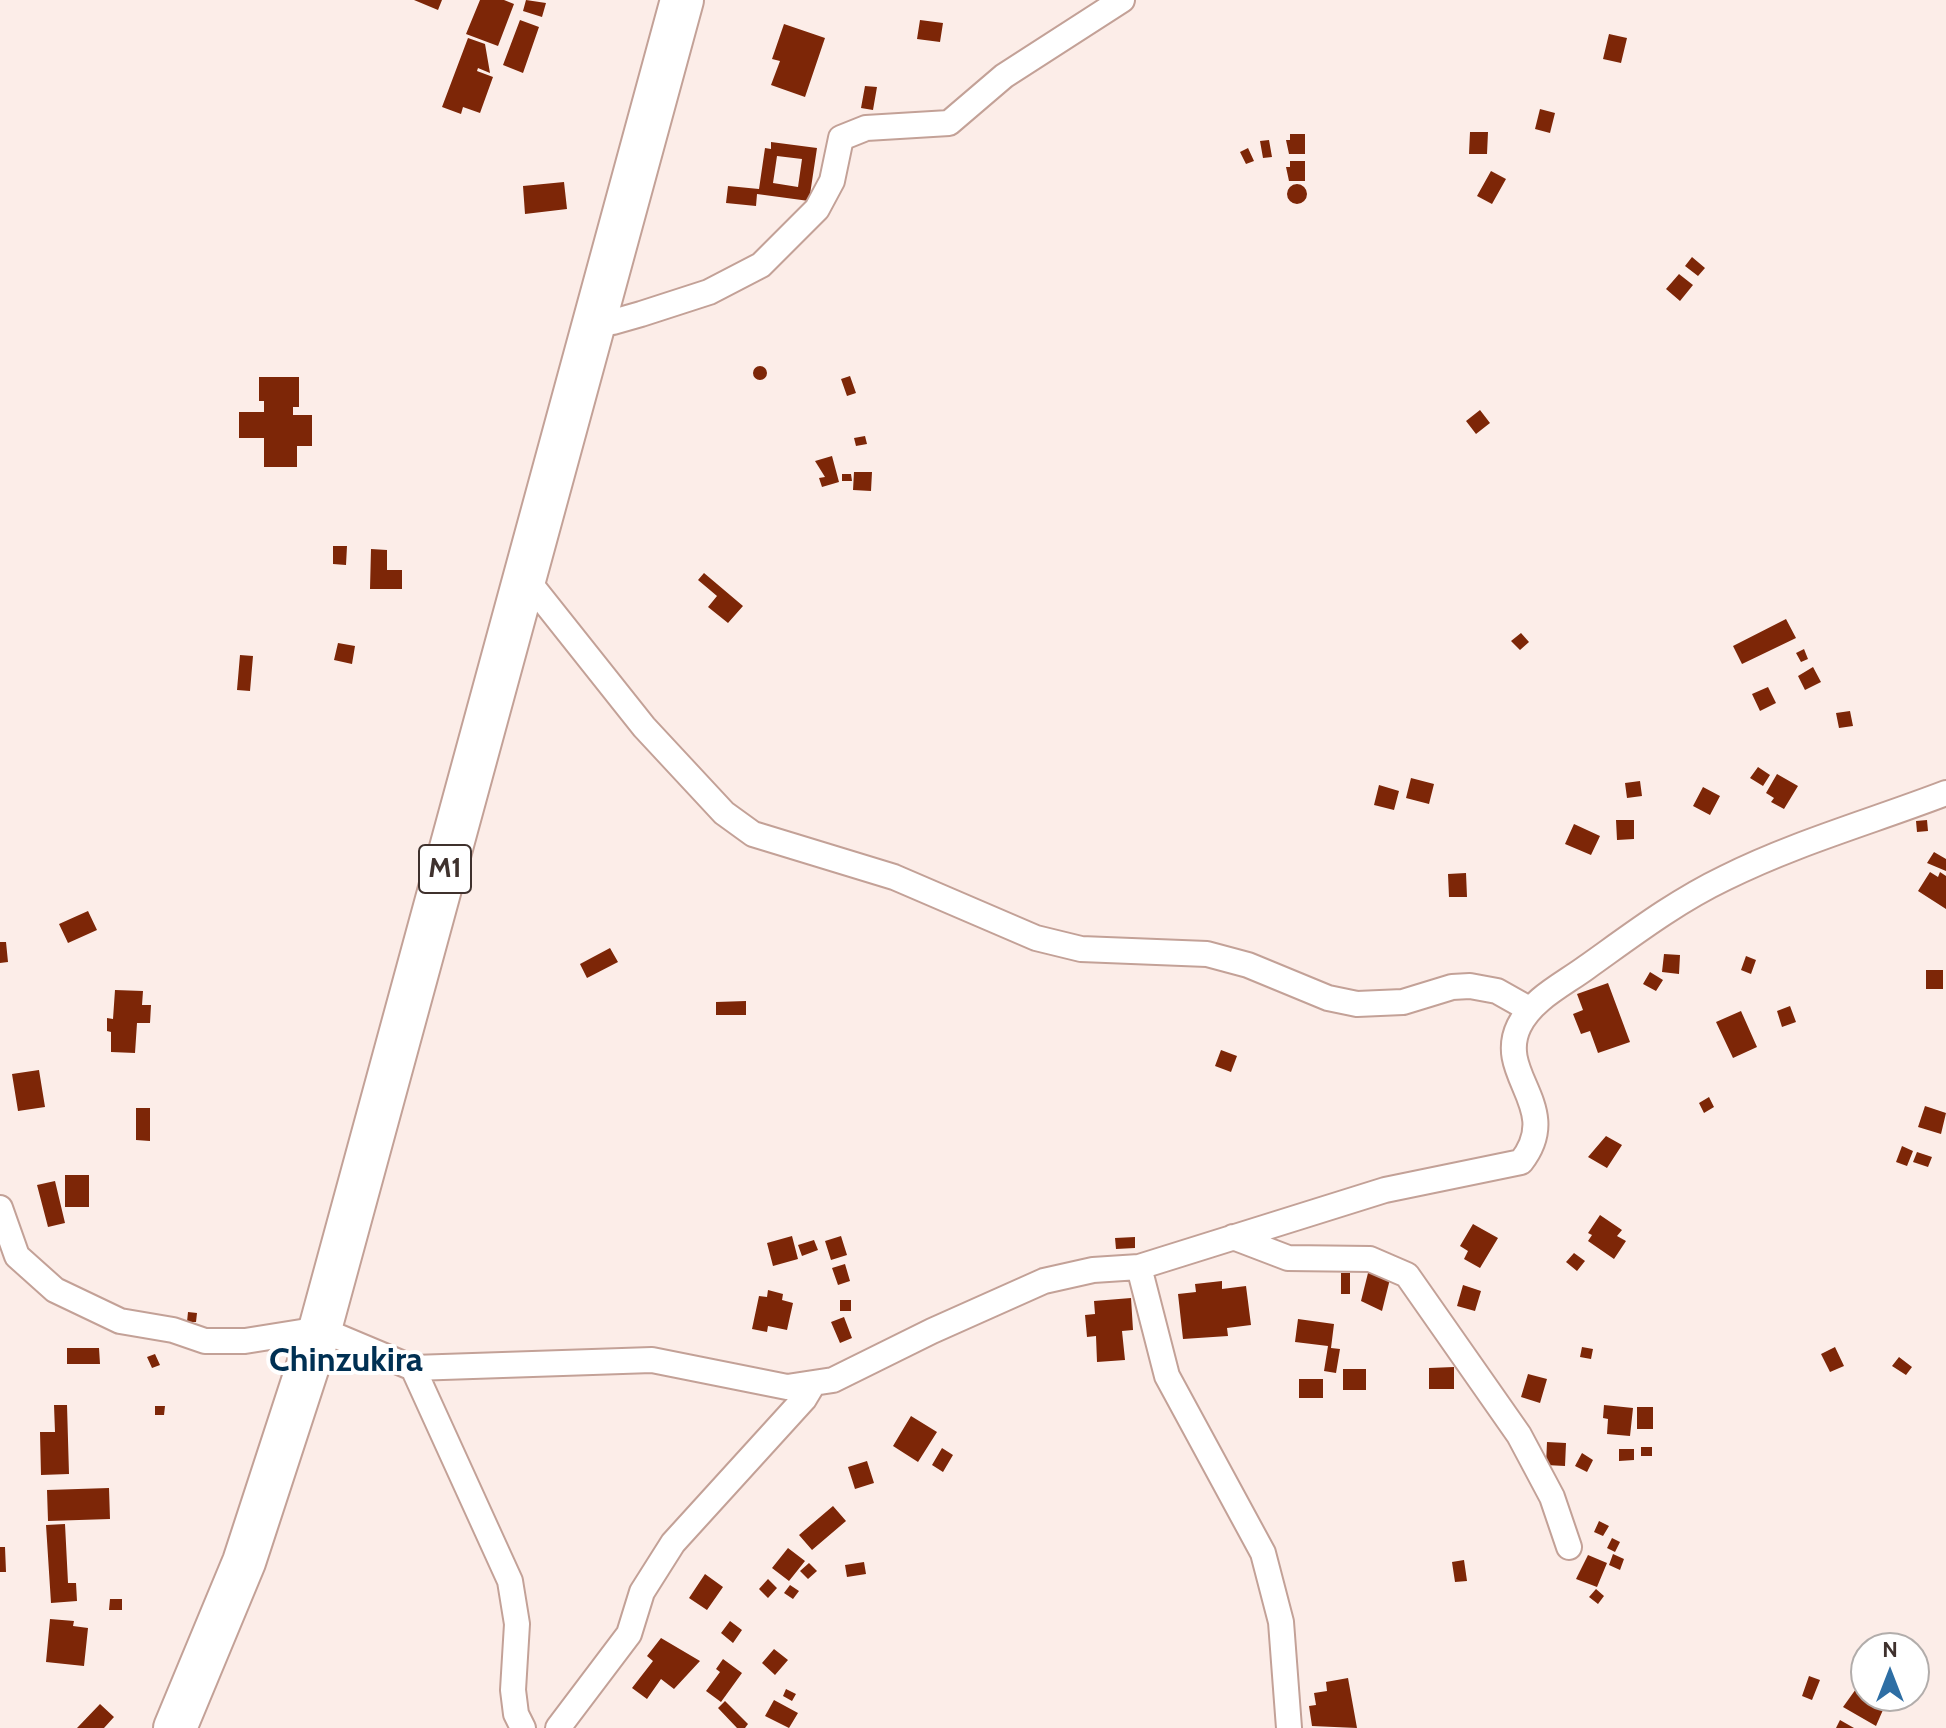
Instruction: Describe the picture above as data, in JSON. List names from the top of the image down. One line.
{"streets":{"highway":["M1"]},"districts":["Chinzukira"],"north":"top"}
